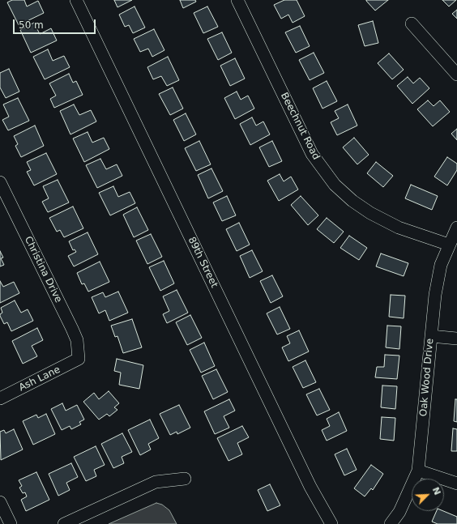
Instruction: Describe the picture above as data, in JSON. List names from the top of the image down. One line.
{"streets":{"street":["Beechnut Road","89th Street","Christina Drive","Oak Wood Drive","Ash Lane"]},"crossings":[["Beechnut Road","Oak Wood Drive"],["Christina Drive","Ash Lane"]],"scale_bar":"50 m","north":"top right"}
